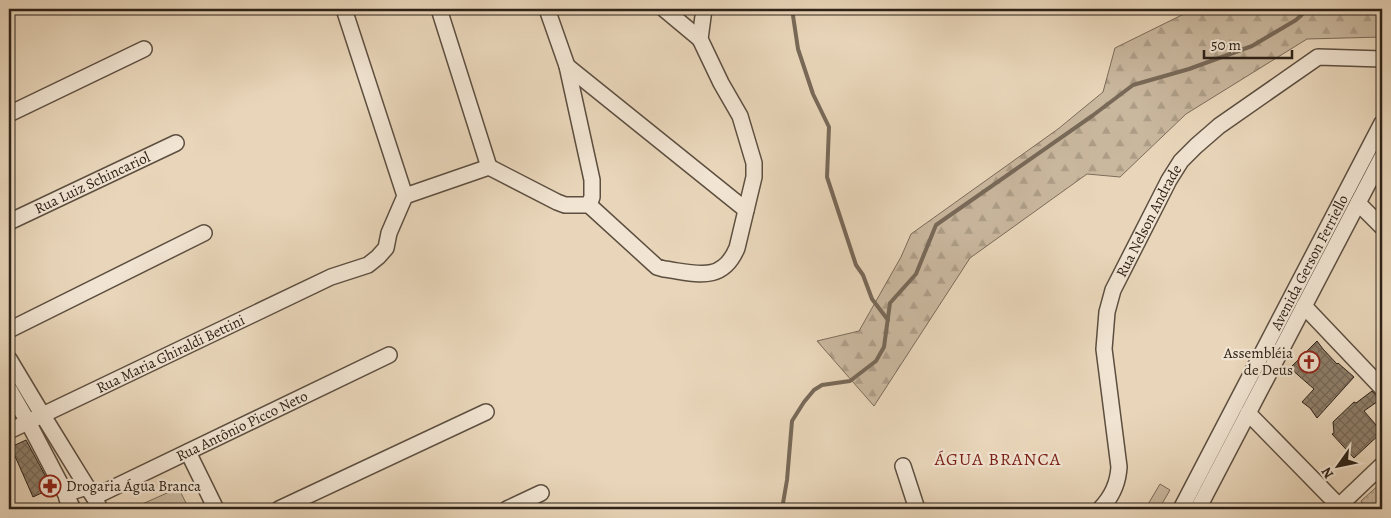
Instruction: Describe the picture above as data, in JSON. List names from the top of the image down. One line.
{"streets":{"street":["Rua Luiz Schincariol","Rua Nelson Andrade","Avenida Gerson Ferriello","Rua Maria Ghiraldi Bettini","Rua Antônio Picco Neto"]},"districts":["ÁGUA BRANCA"],"places":{"church":["Assembléia de Deus"],"pharmacy":["Drogaria Água Branca"]},"scale_bar":"50 m","north":"bottom left"}
